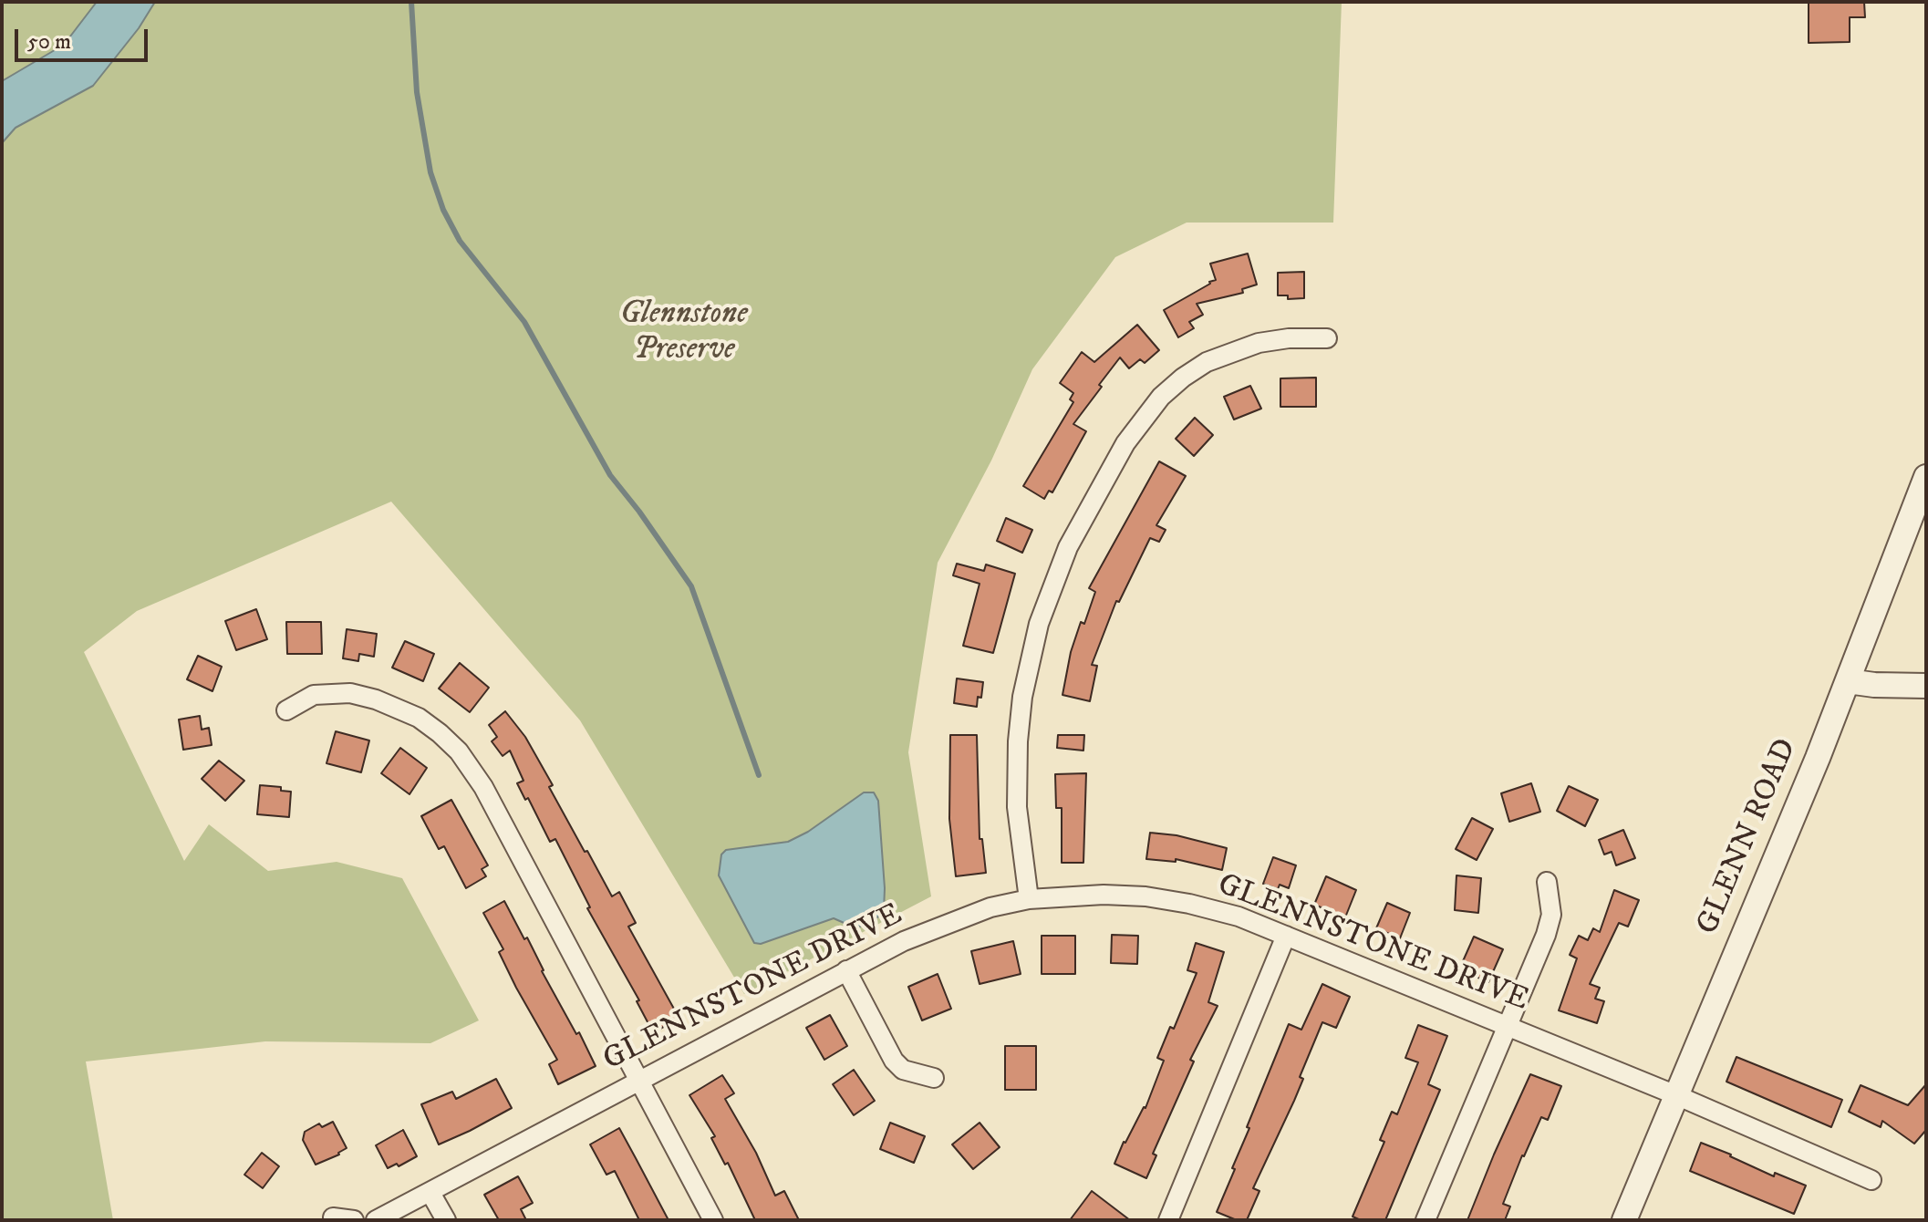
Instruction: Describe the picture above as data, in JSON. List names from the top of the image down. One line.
{"streets":{"street":["GLENN ROAD","GLENNSTONE DRIVE"]},"crossings":[["GLENN ROAD","GLENNSTONE DRIVE"]],"parks":["Glennstone Preserve"],"scale_bar":"50 m"}
